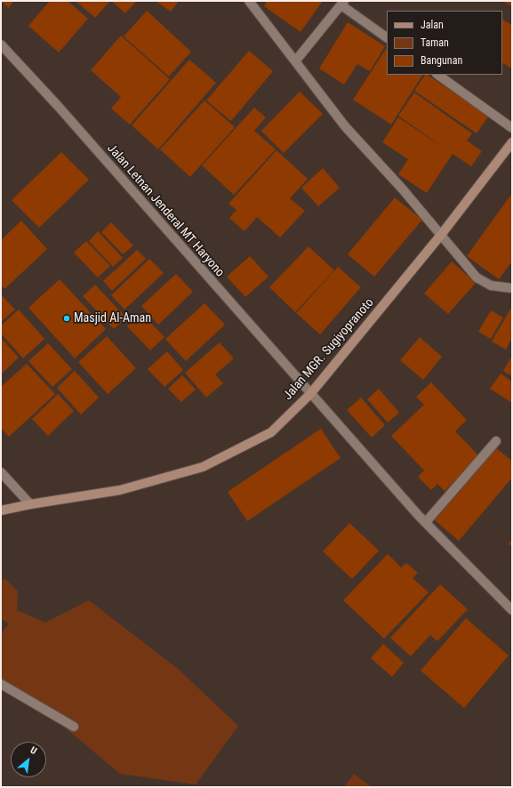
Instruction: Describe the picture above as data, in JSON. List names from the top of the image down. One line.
{"streets":{"main road":["Jalan MGR. Sugiyopranoto"],"street":["Jalan Letnan Jenderal MT Haryono"]},"crossings":[["Jalan Letnan Jenderal MT Haryono","Jalan MGR. Sugiyopranoto"]],"places":["Masjid Al-Aman"],"legend":["Jalan","Taman","Bangunan"],"north":"top right"}
